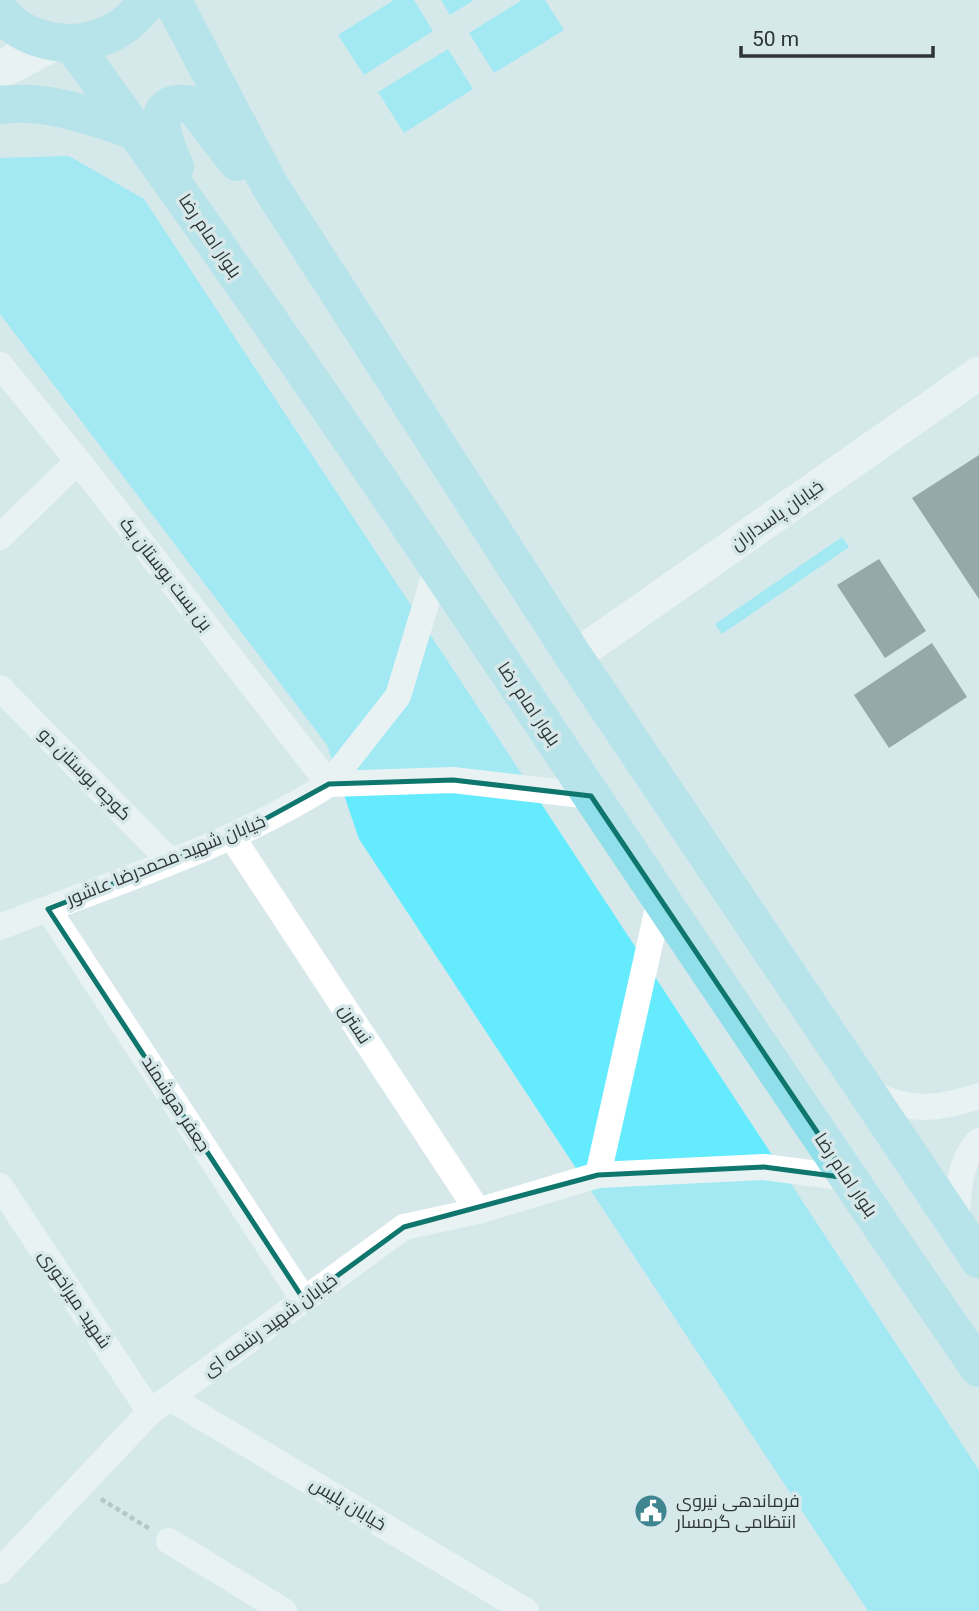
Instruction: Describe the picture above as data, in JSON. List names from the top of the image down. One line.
{"streets":{"main road":["بلوار امام رضا"],"street":["خیابان پاسداران","بن بست بوستان یک","کوچه بوستان دو","خیابان شهید محمدرضا عاشور","نسترن","جعفر هوشمند","شهید میراخوری","خیابان شهید رشمه ای","خیابان پلیس"]},"crossings":[["بلوار امام رضا","خیابان شهید رشمه ای"],["بن بست بوستان یک","خیابان شهید محمدرضا عاشور"],["کوچه بوستان دو","خیابان شهید محمدرضا عاشور"],["خیابان شهید محمدرضا عاشور","نسترن"],["خیابان شهید محمدرضا عاشور","جعفر هوشمند"],["نسترن","خیابان شهید رشمه ای"],["جعفر هوشمند","خیابان شهید رشمه ای"],["شهید میراخوری","خیابان شهید رشمه ای"],["شهید میراخوری","خیابان پلیس"],["خیابان شهید رشمه ای","خیابان پلیس"]],"places":{"public building":["فرماندهی نیروی انتظامی گرمسار"]},"scale_bar":"50 m"}
